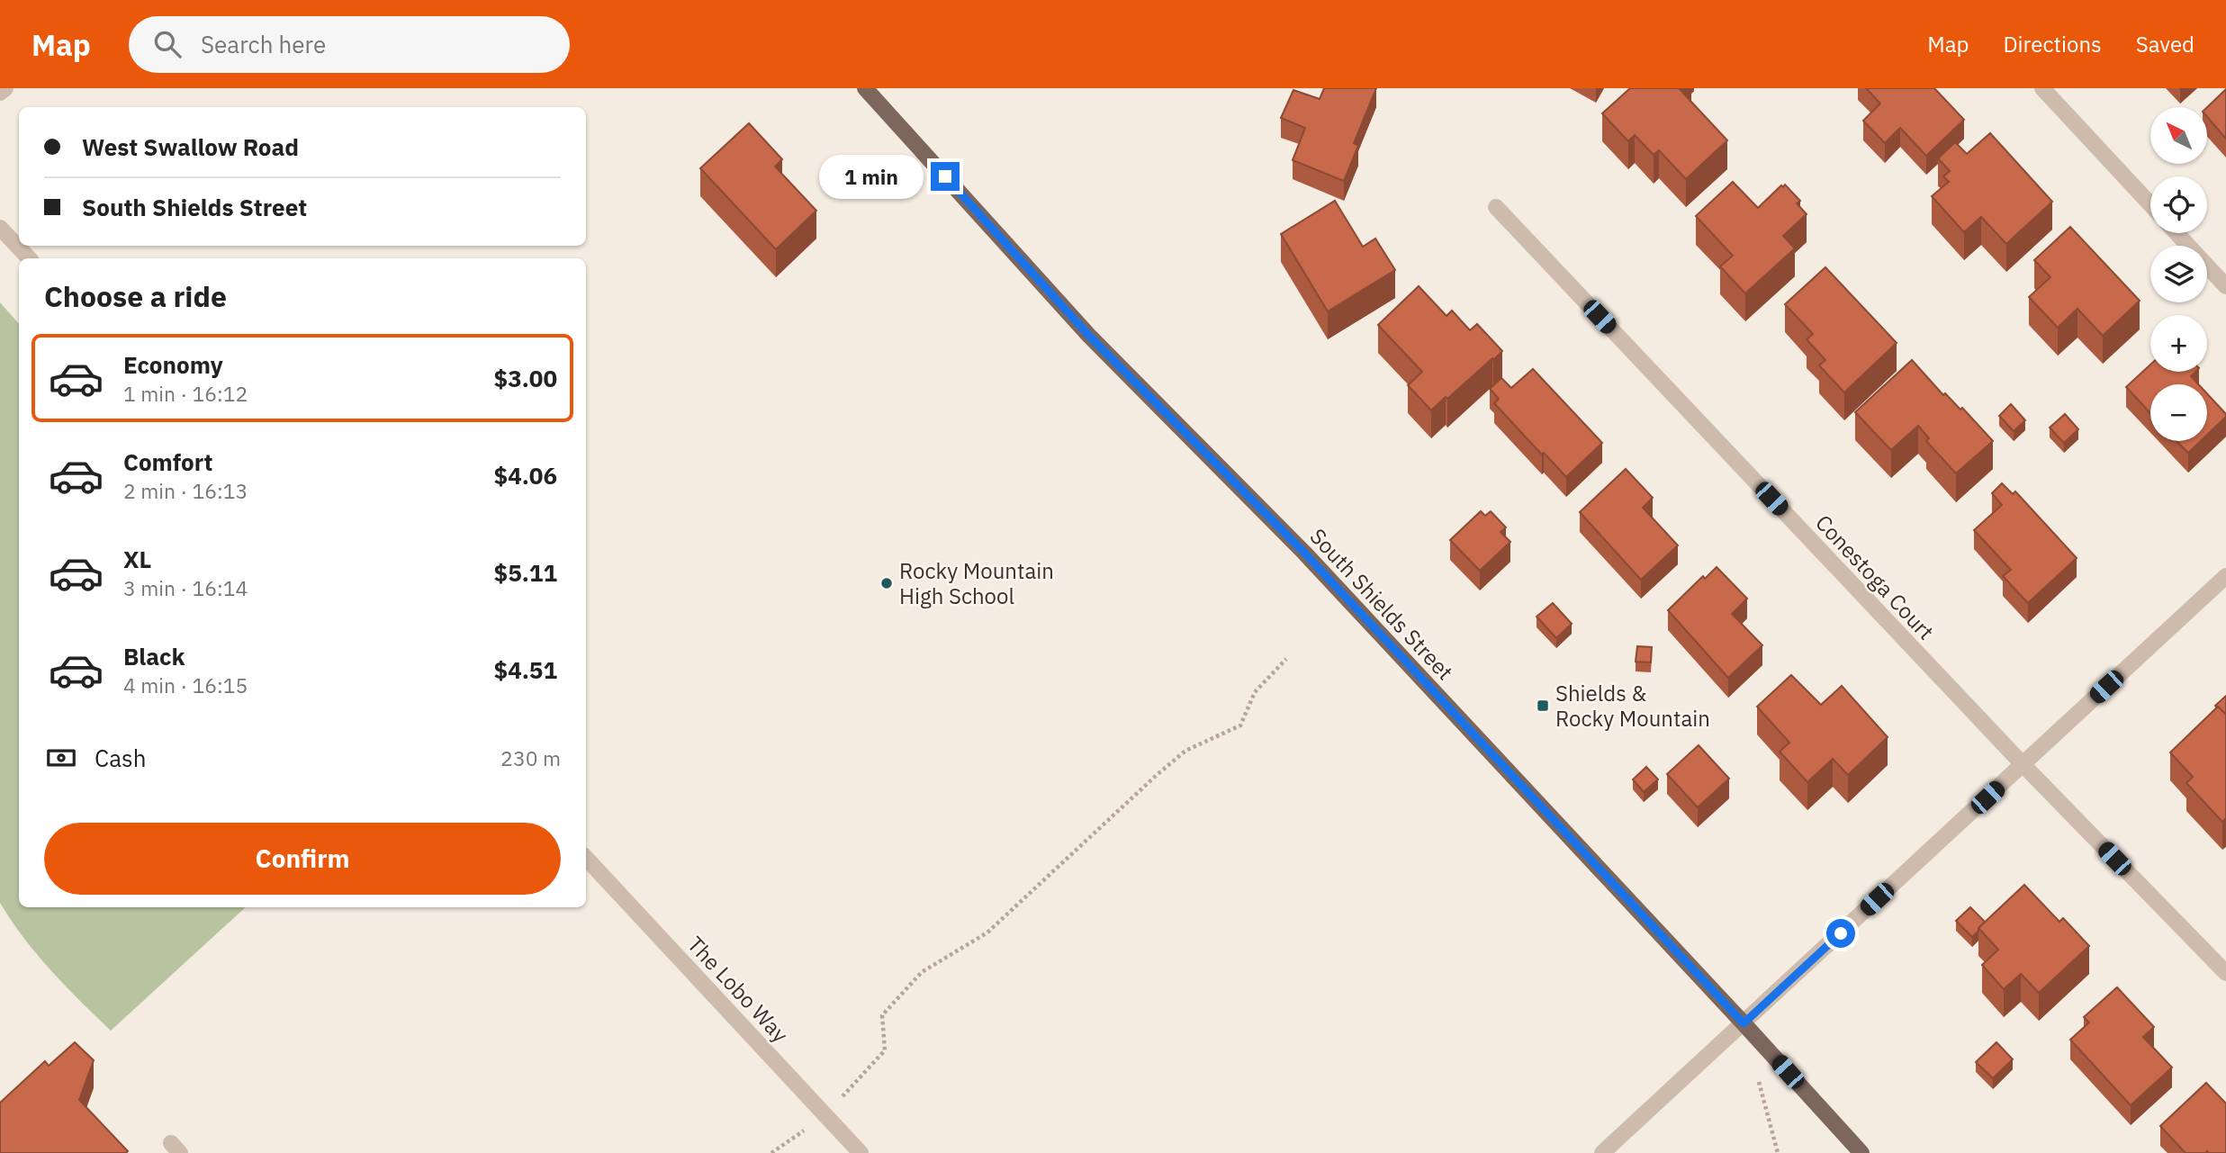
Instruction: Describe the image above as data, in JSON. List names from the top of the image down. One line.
{"streets":{"main road":["South Shields Street"],"street":["Conestoga Court","The Lobo Way"]},"places":{"other":["Rocky Mountain High School"],"transit":["Shields & Rocky Mountain"]},"north":"top left","page":{"header":"Map","search":"Search here","nav":["Map","Directions","Saved"],"map_buttons":["+","−"],"banner":["West Swallow Road","South Shields Street"],"bubble":"1 min","heading":"Choose a ride","list":[{"name":"Economy","note":"1 min · 16:12","value":"$3.00"},{"name":"Comfort","note":"2 min · 16:13","value":"$4.06"},{"name":"XL","note":"3 min · 16:14","value":"$5.11"},{"name":"Black","note":"4 min · 16:15","value":"$4.51"}],"pay":["Cash","230 m"],"buttons":"Confirm"}}
